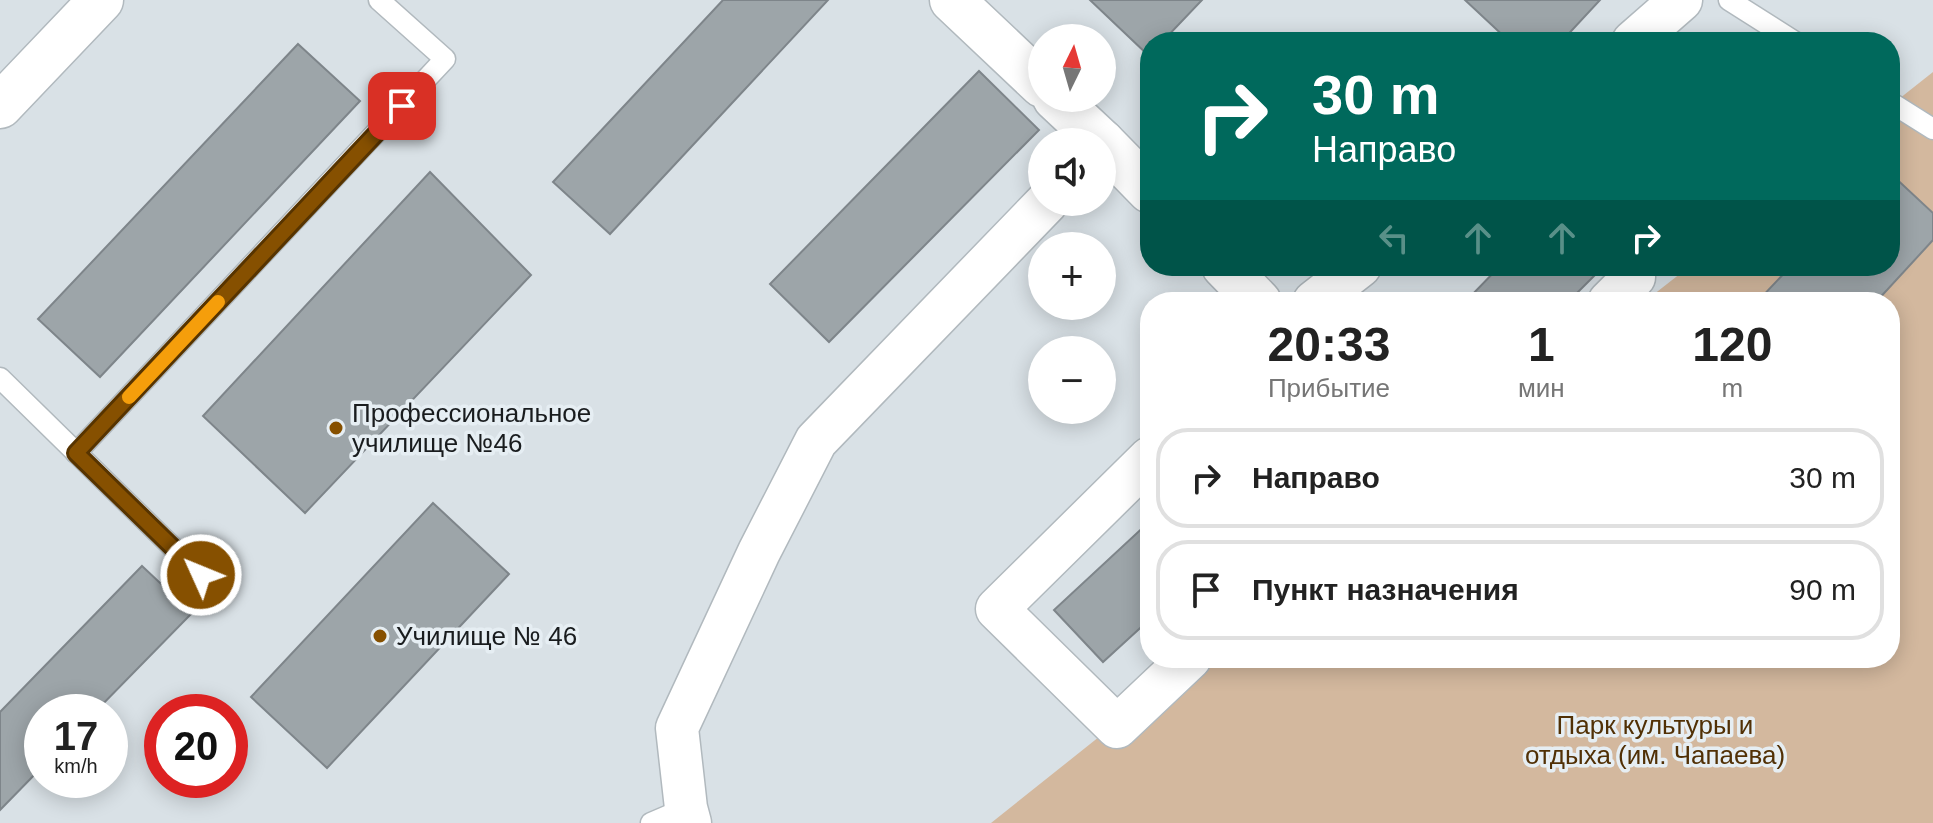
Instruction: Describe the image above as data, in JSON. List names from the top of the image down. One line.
{"parks":["Парк культуры и отдыха (им. Чапаева)"],"places":["Профессиональное училище №46","Училище № 46"],"north":"top","page":{"map_buttons":["+","−"],"turn":["30 m","Направо"],"eta":["20:33","Прибытие","1","мин","120","m"],"list":[{"name":"Направо","value":"30 m"},{"name":"Пункт назначения","value":"90 m"}],"speed":"17 km/h","limit":"20"}}
